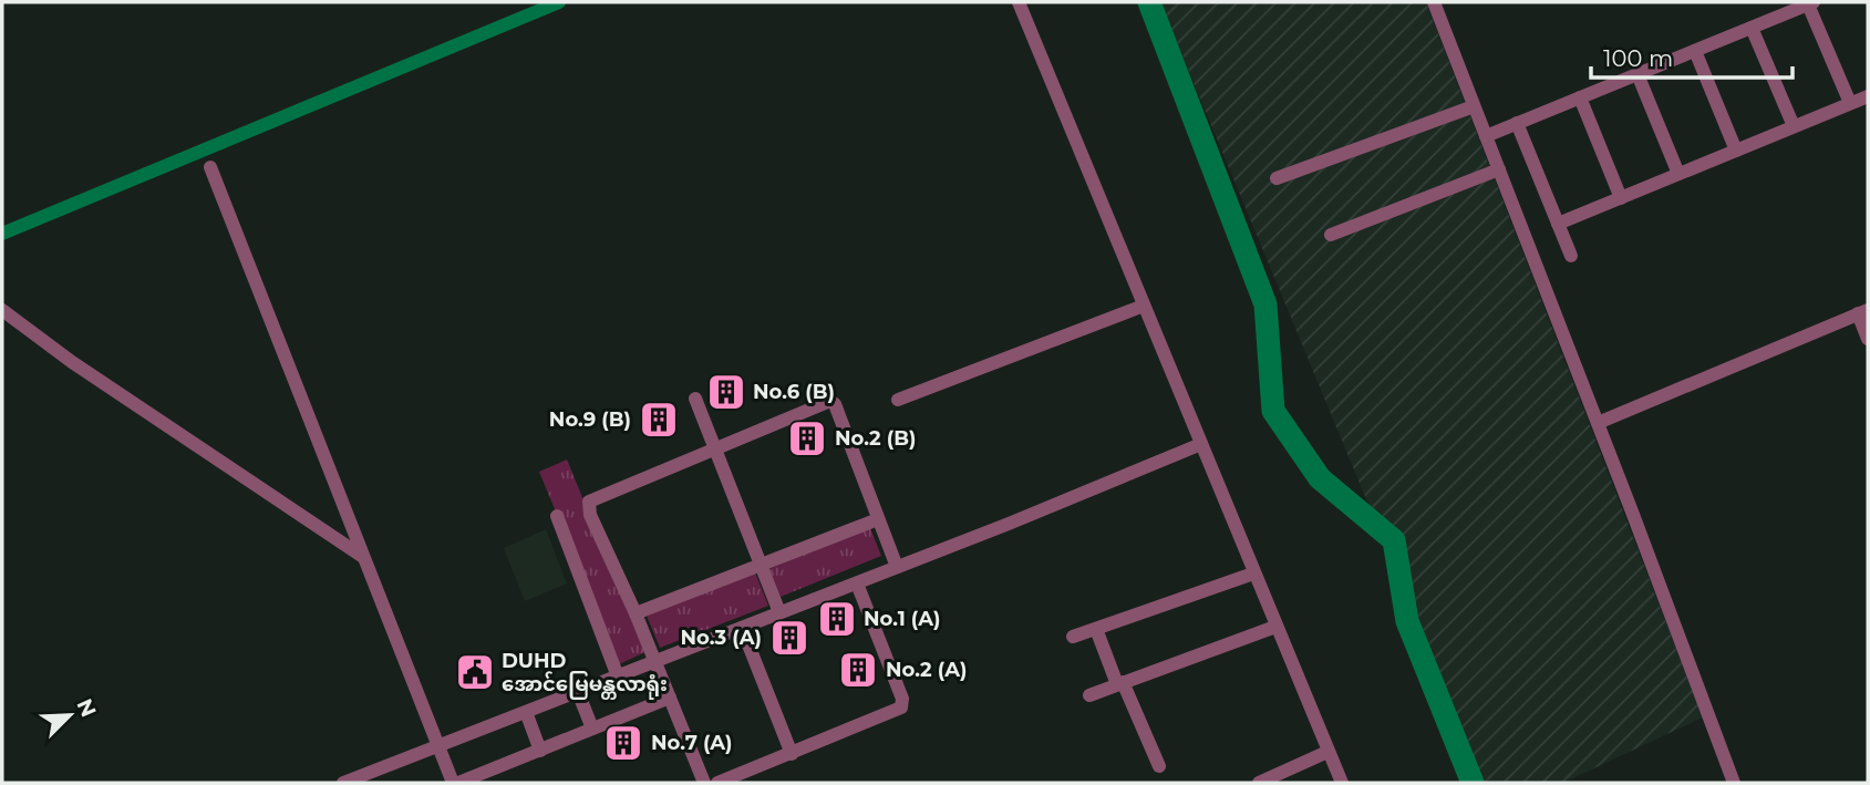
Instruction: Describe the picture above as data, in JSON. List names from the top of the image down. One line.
{"places":{"building":["No.6 (B)","No.9 (B)","No.2 (B)","No.1 (A)","No.3 (A)","No.2 (A)","No.7 (A)"],"public building":["DUHD အောင်မြေမန္တလာရုံး"]},"scale_bar":"100 m","north":"top right"}
